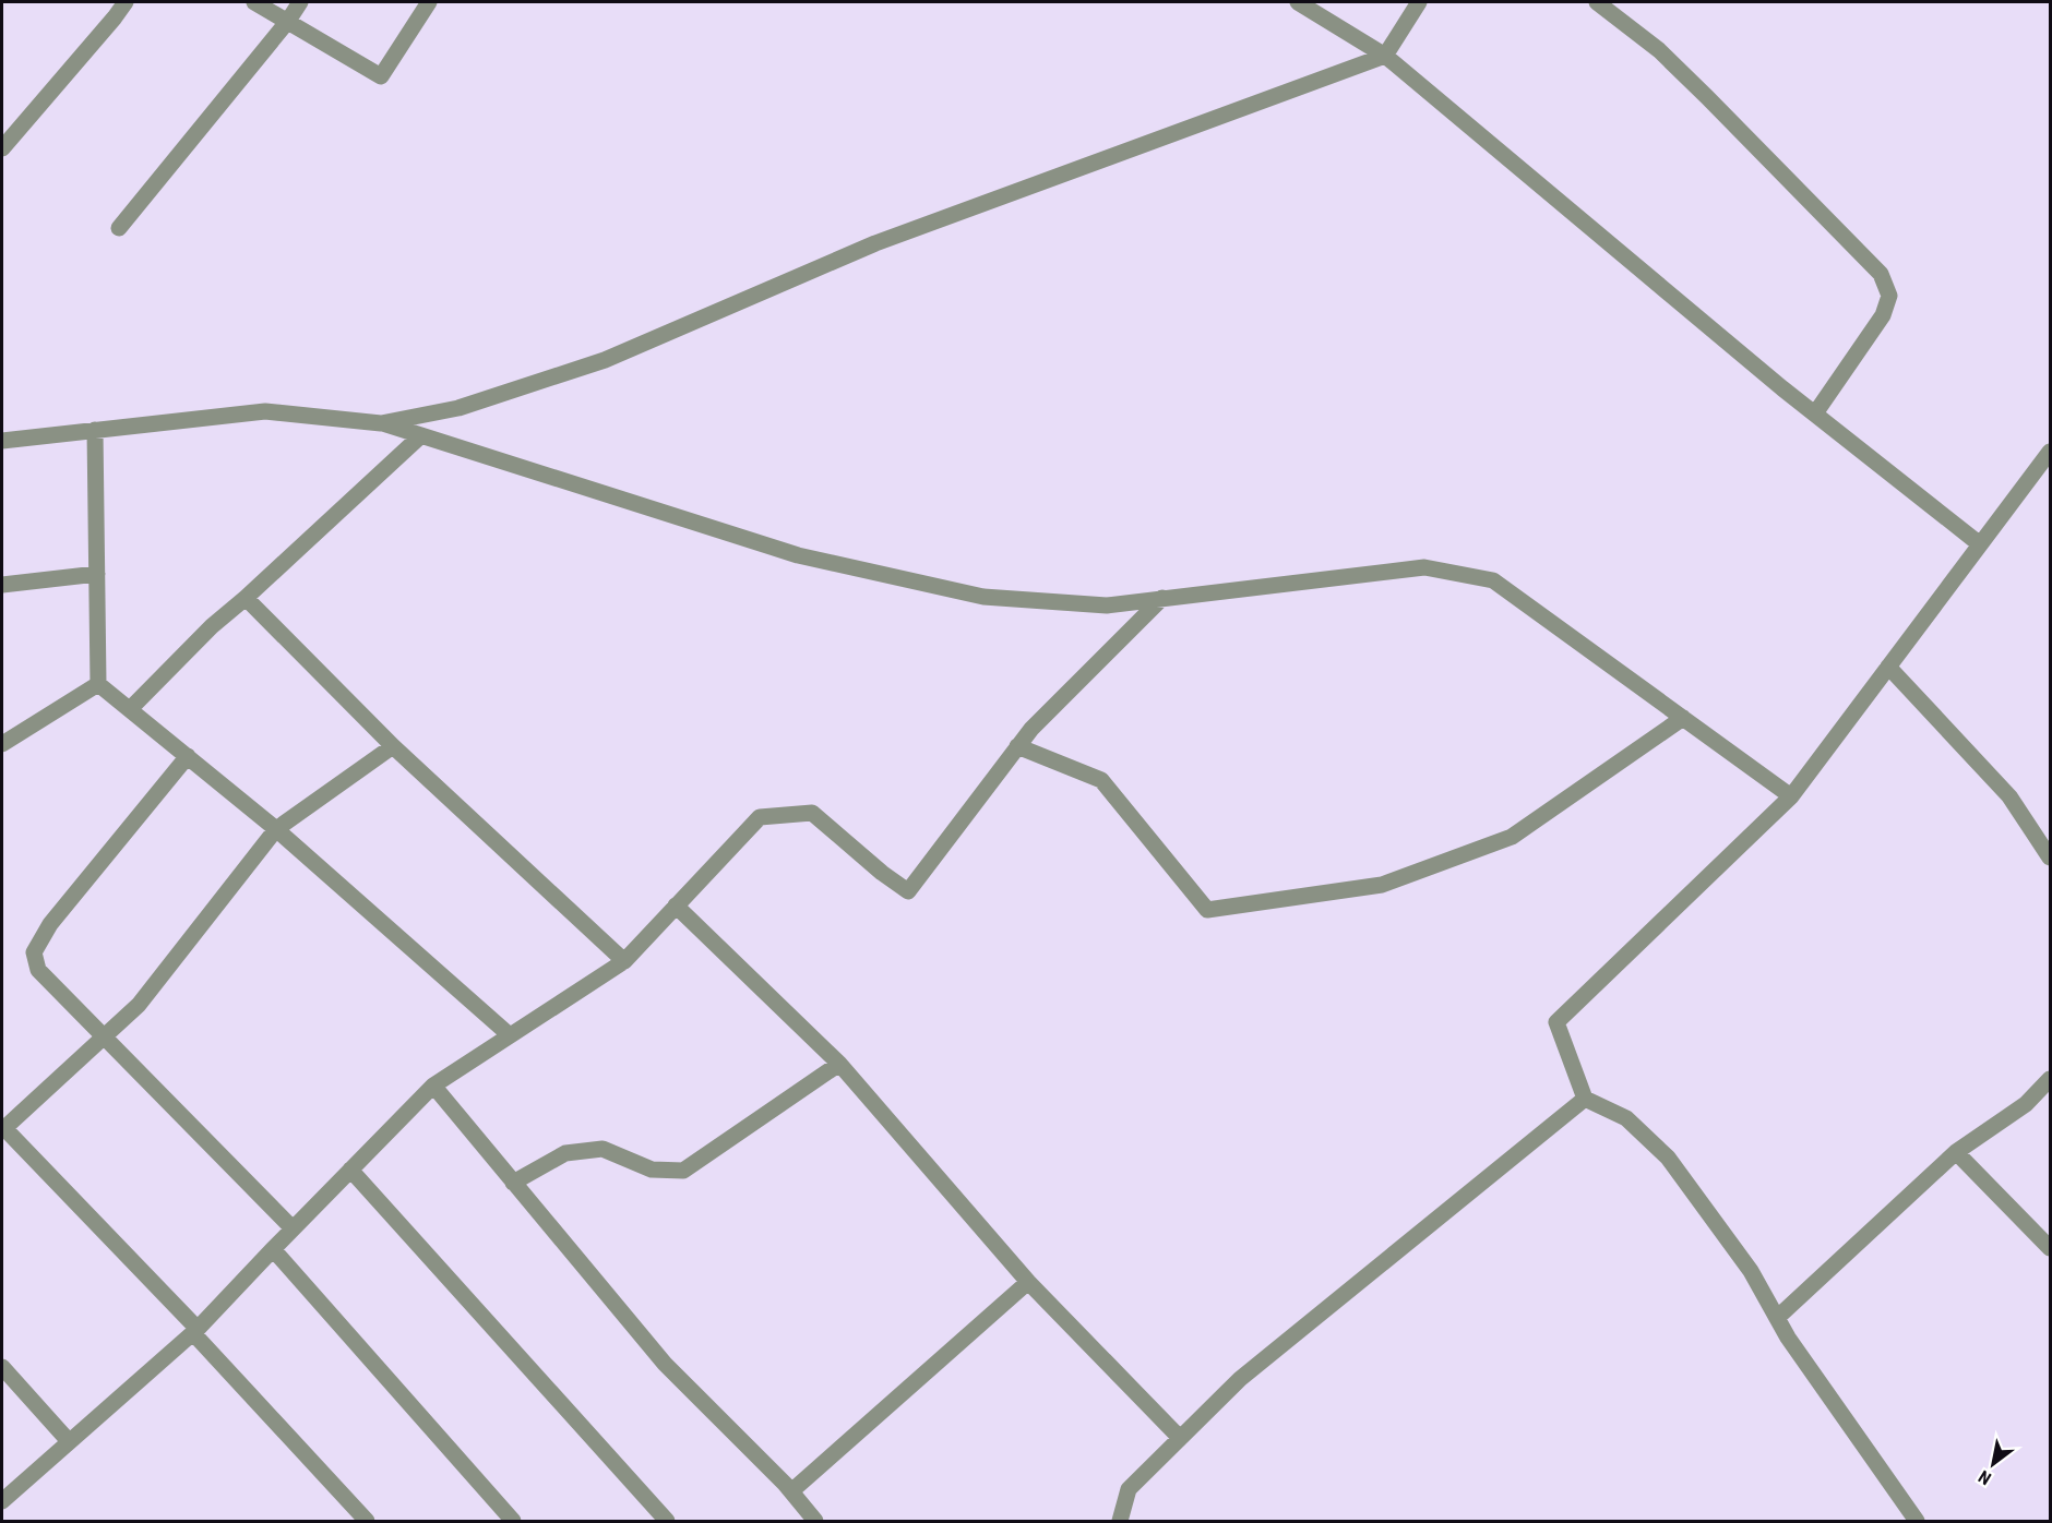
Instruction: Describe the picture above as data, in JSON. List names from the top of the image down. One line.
{"north":"bottom left"}
